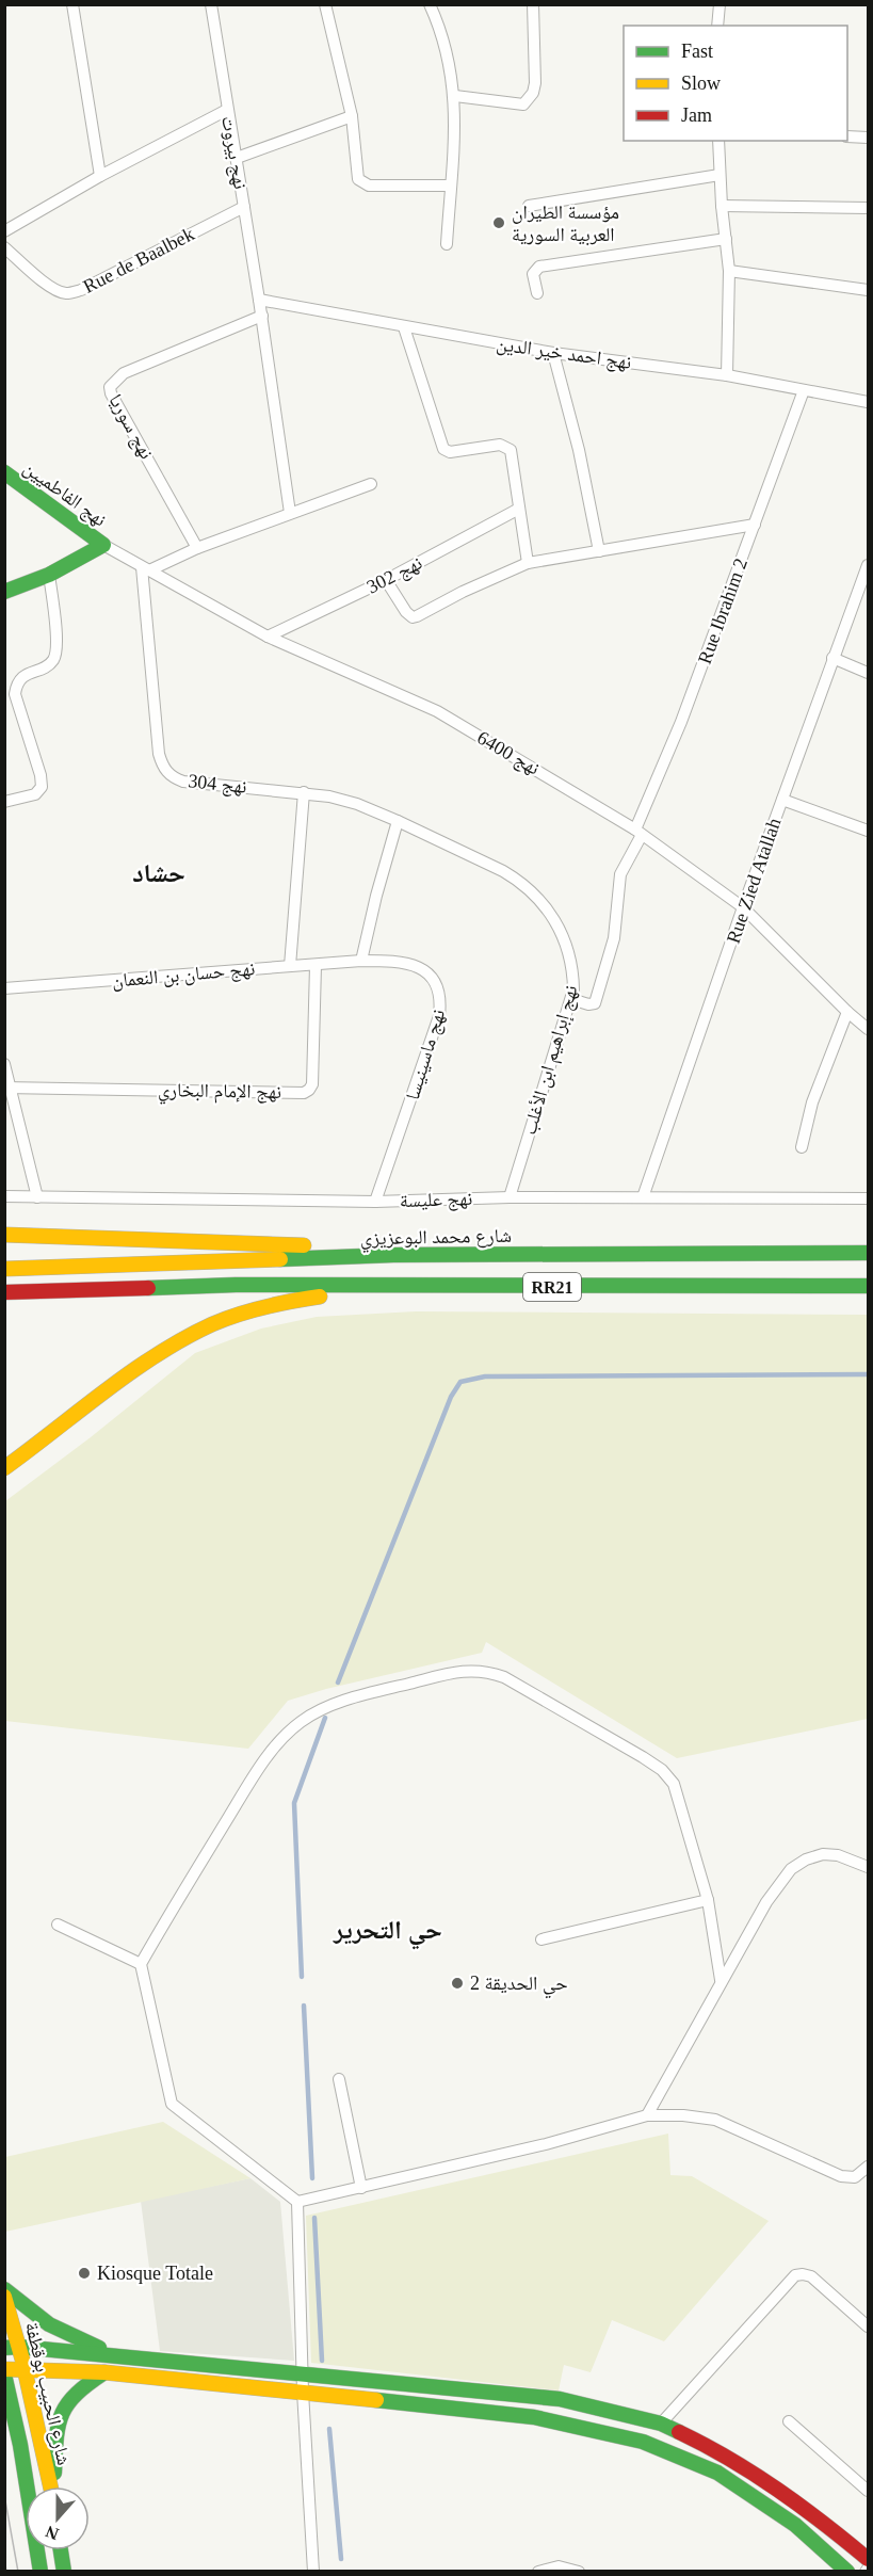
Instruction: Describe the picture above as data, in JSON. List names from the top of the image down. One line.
{"streets":{"main road":["نهج الفاطميين","شارع محمد البوعزيزي","RR21","شارع الحبيب بوقطفة"],"street":["نهج بيروت","Rue de Baalbek","نهج احمد خير الدين","نهج سوريا","نهج 302","Rue Ibrahim 2","نهج 6400","نهج 304","Rue Zied Atallah","نهج حسان بن النعمان","نهج ماسينيسا","نهج إبراهيم ابن الأغلب","نهج الإمام البخاري","نهج عليسة"]},"crossings":[["نهج بيروت","Rue de Baalbek"],["نهج بيروت","نهج احمد خير الدين"],["نهج بيروت","نهج سوريا"],["نهج احمد خير الدين","Rue Ibrahim 2"],["نهج الفاطميين","نهج 6400"],["نهج 302","نهج 6400"],["Rue Ibrahim 2","نهج 6400"],["Rue Ibrahim 2","نهج إبراهيم ابن الأغلب"],["نهج 6400","نهج 304"],["نهج 6400","Rue Zied Atallah"],["نهج 304","نهج إبراهيم ابن الأغلب"],["Rue Zied Atallah","نهج عليسة"],["نهج حسان بن النعمان","نهج ماسينيسا"],["نهج حسان بن النعمان","نهج الإمام البخاري"],["نهج ماسينيسا","نهج عليسة"],["نهج إبراهيم ابن الأغلب","نهج عليسة"]],"districts":["حشاد","حي التحرير"],"places":["مؤسسة الطيران العربية السورية","حي الحديقة 2","Kiosque Totale"],"legend":["Fast","Slow","Jam"],"north":"bottom"}
